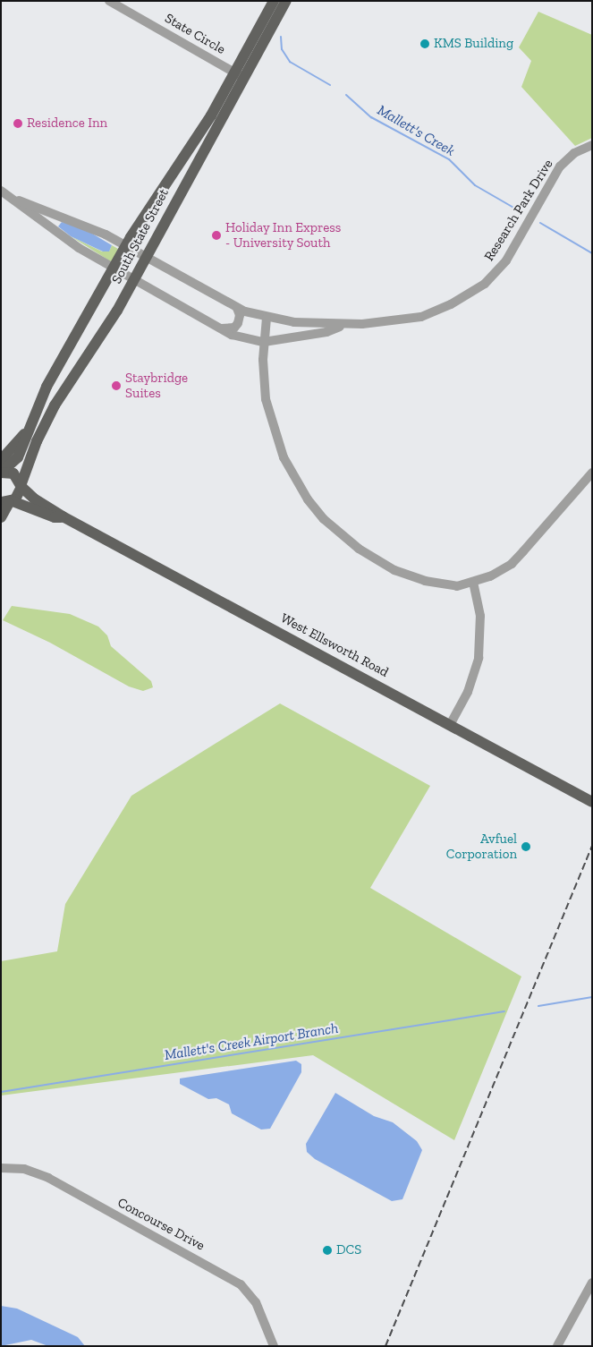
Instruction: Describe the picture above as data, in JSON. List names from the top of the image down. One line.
{"streets":{"main road":["South State Street","West Ellsworth Road"],"street":["State Circle","Research Park Drive","Concourse Drive"]},"crossings":[["State Circle","South State Street"],["Research Park Drive","South State Street"],["South State Street","West Ellsworth Road"]],"water":["Mallett's Creek","Mallett's Creek Airport Branch"],"places":["KMS Building","Residence Inn","Holiday Inn Express - University South","Staybridge Suites","Avfuel Corporation","DCS"]}
